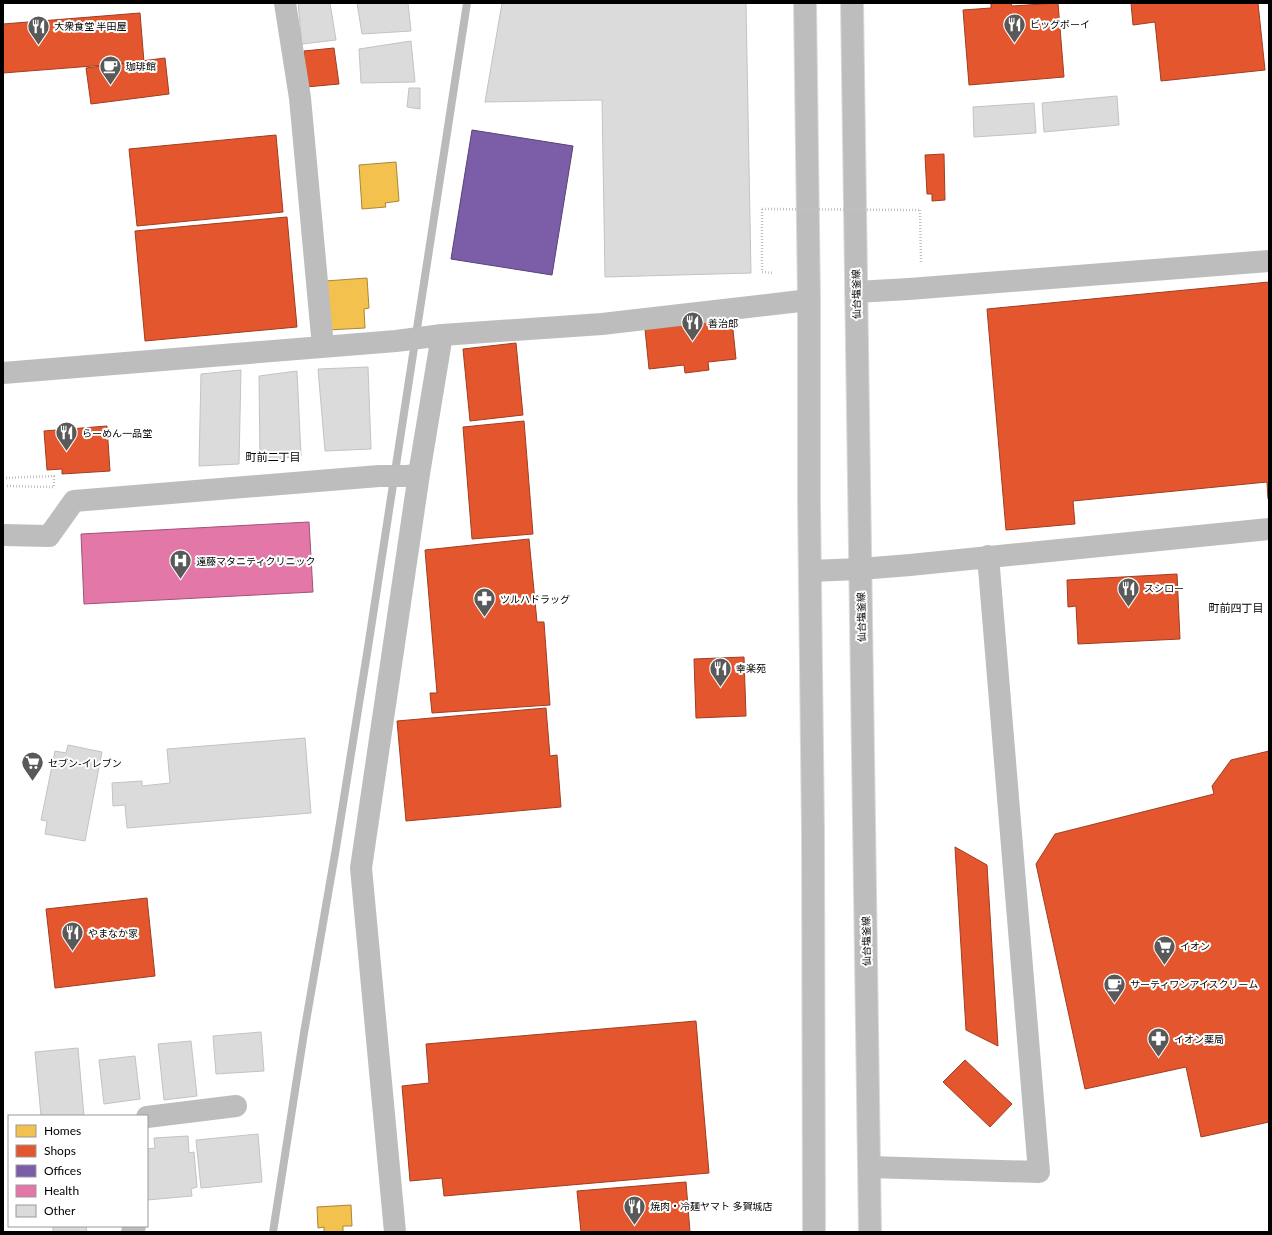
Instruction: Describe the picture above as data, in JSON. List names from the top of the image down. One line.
{"streets":{"street":["仙台塩釜線"]},"districts":["町前二丁目","町前四丁目"],"places":{"restaurant":["ビッグボーイ","大衆食堂 半田屋","善治郎","らーめん一品堂","スシロー","幸楽苑","やまなか家","焼肉・冷麺ヤマト 多賀城店"],"cafe":["珈琲館","サーティワンアイスクリーム"],"hospital":["遠藤マタニティクリニック"],"pharmacy":["ツルハドラッグ","イオン薬局"],"supermarket":["セブン-イレブン","イオン"]},"legend":["Homes","Shops","Offices","Health","Other"]}
